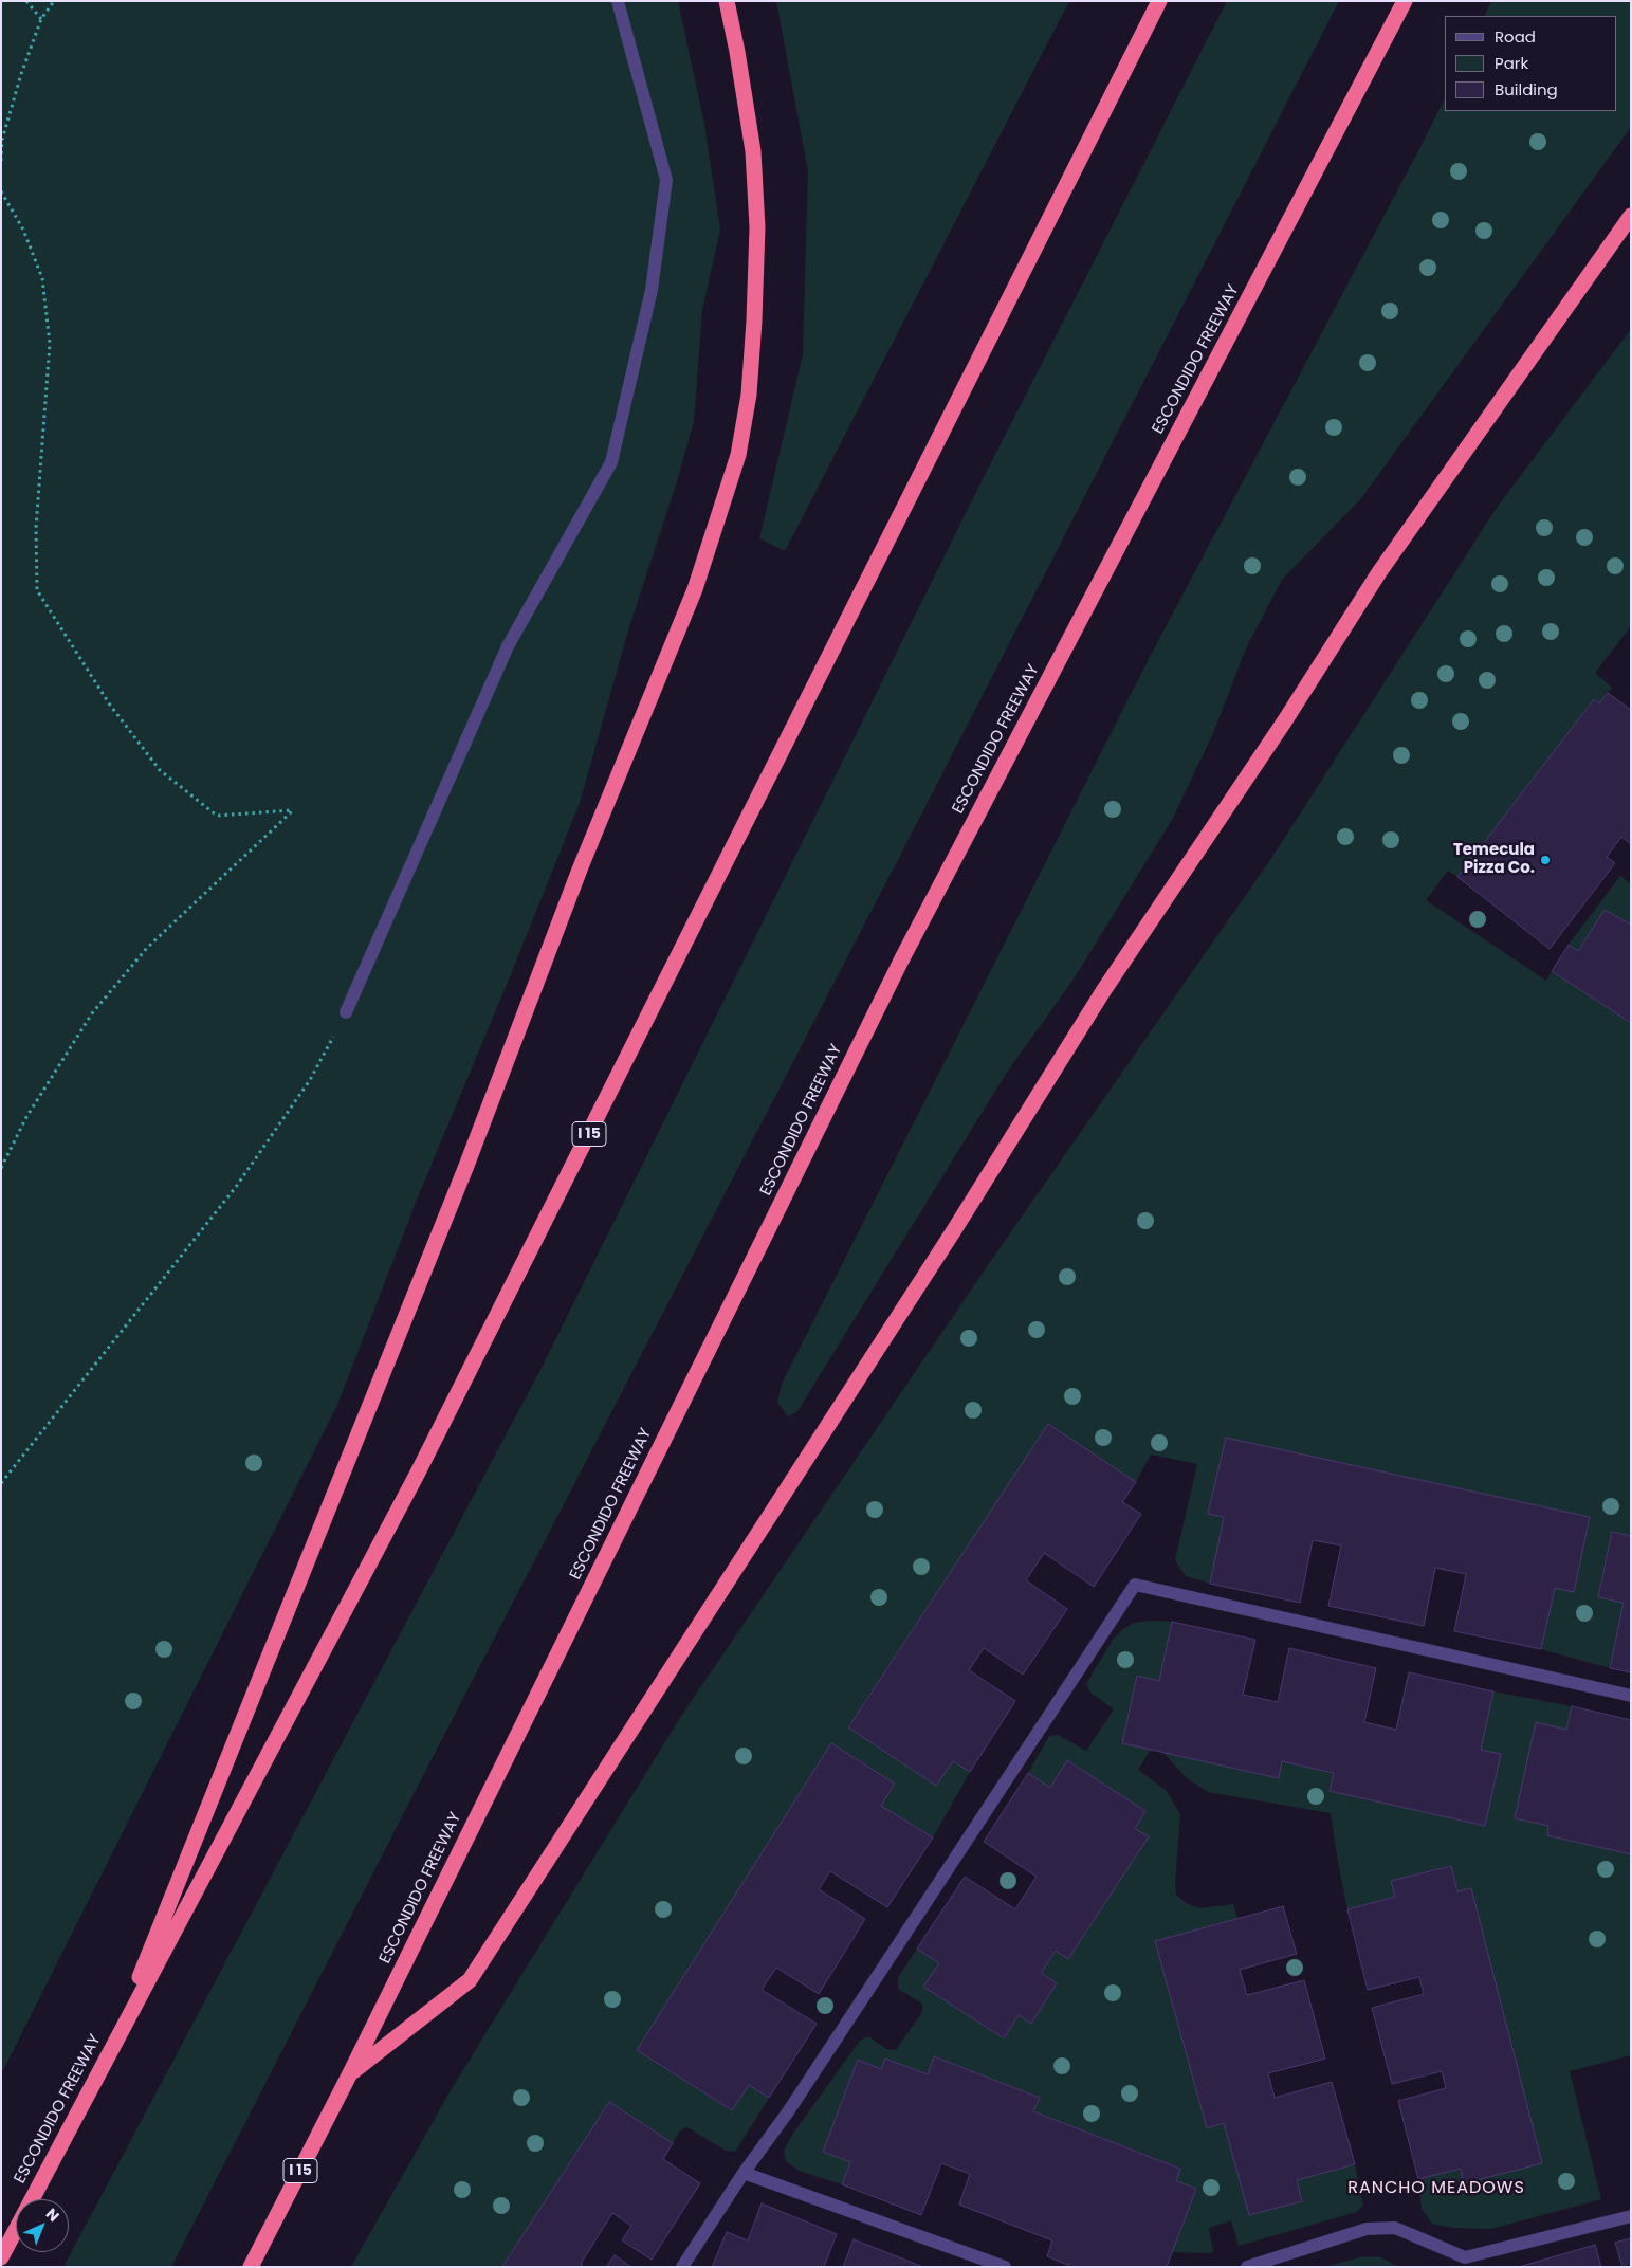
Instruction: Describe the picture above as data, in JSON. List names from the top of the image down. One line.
{"streets":{"highway":["ESCONDIDO FREEWAY","I 15"]},"districts":["RANCHO MEADOWS"],"places":["Temecula Pizza Co."],"legend":["Road","Park","Building"],"north":"top right"}
